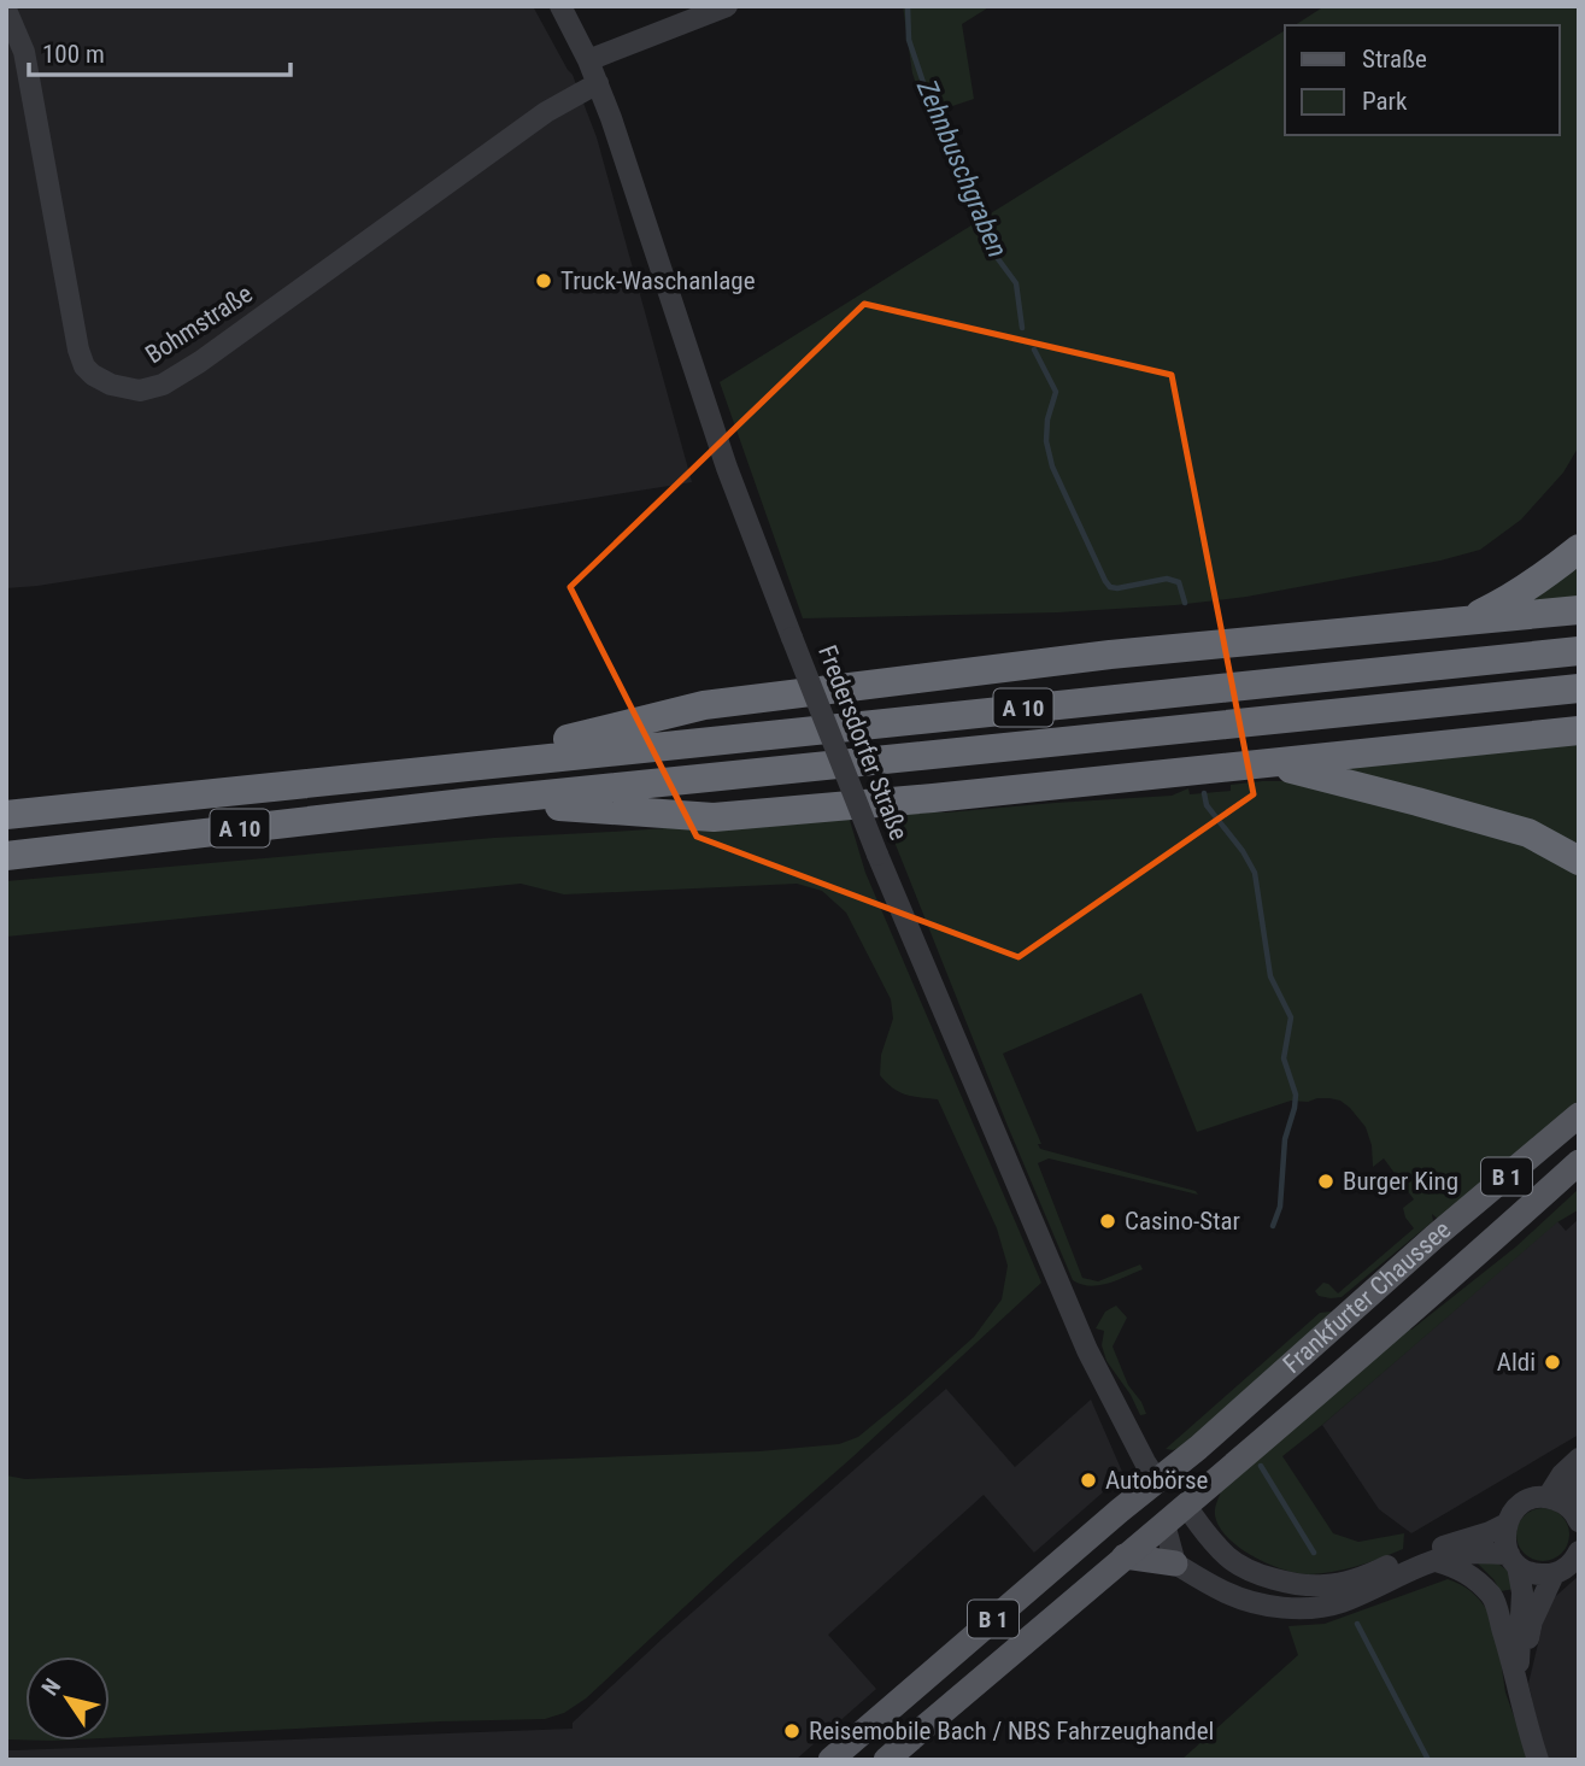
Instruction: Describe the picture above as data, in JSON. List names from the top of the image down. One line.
{"streets":{"highway":["A 10"],"main road":["B 1","Frankfurter Chaussee"],"street":["Bohmstraße","Fredersdorfer Straße"]},"crossings":[["Bohmstraße","Fredersdorfer Straße"],["Fredersdorfer Straße","Frankfurter Chaussee"]],"water":["Zehnbuschgraben"],"places":["Truck-Waschanlage","Burger King","Casino-Star","Aldi","Autobörse","Reisemobile Bach / NBS Fahrzeughandel"],"legend":["Straße","Park"],"scale_bar":"100 m","north":"top left"}
